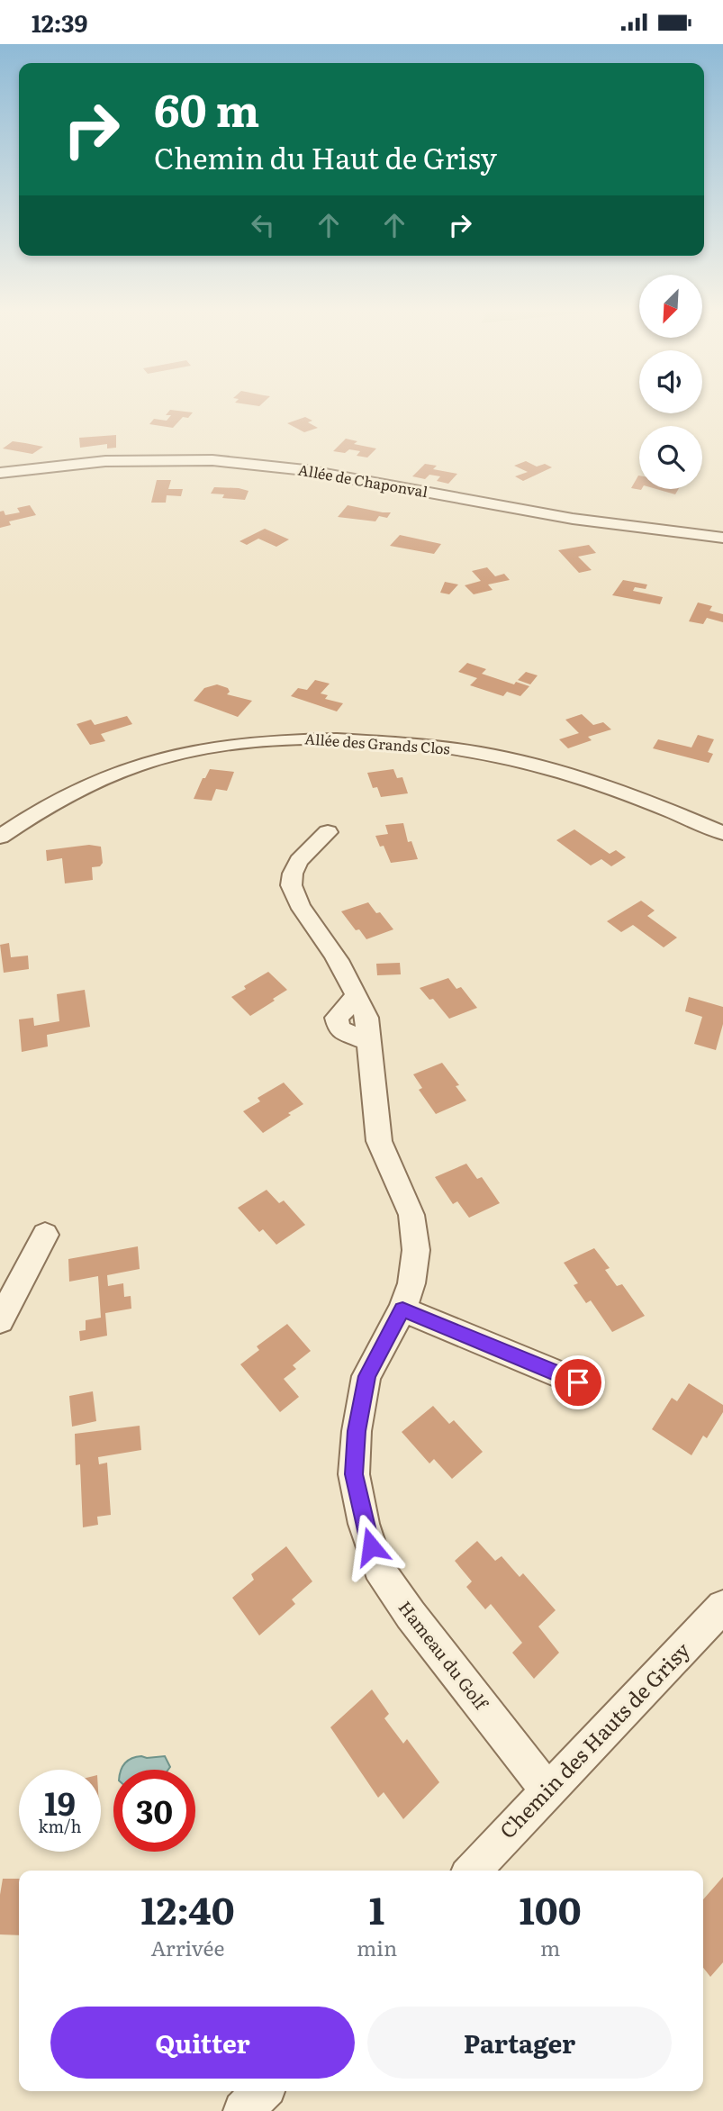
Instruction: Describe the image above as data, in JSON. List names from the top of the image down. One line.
{"streets":{"street":["Allée de Chaponval","Allée des Grands Clos","Hameau du Golf","Chemin des Hauts de Grisy"]},"crossings":[["Hameau du Golf","Chemin des Hauts de Grisy"]],"north":"bottom left","page":{"status":"12:39","turn":["60 m","Chemin du Haut de Grisy"],"speed":"19 km/h","limit":"30","eta":["12:40","Arrivée","1","min","100","m"],"buttons":["Quitter","Partager"]}}
